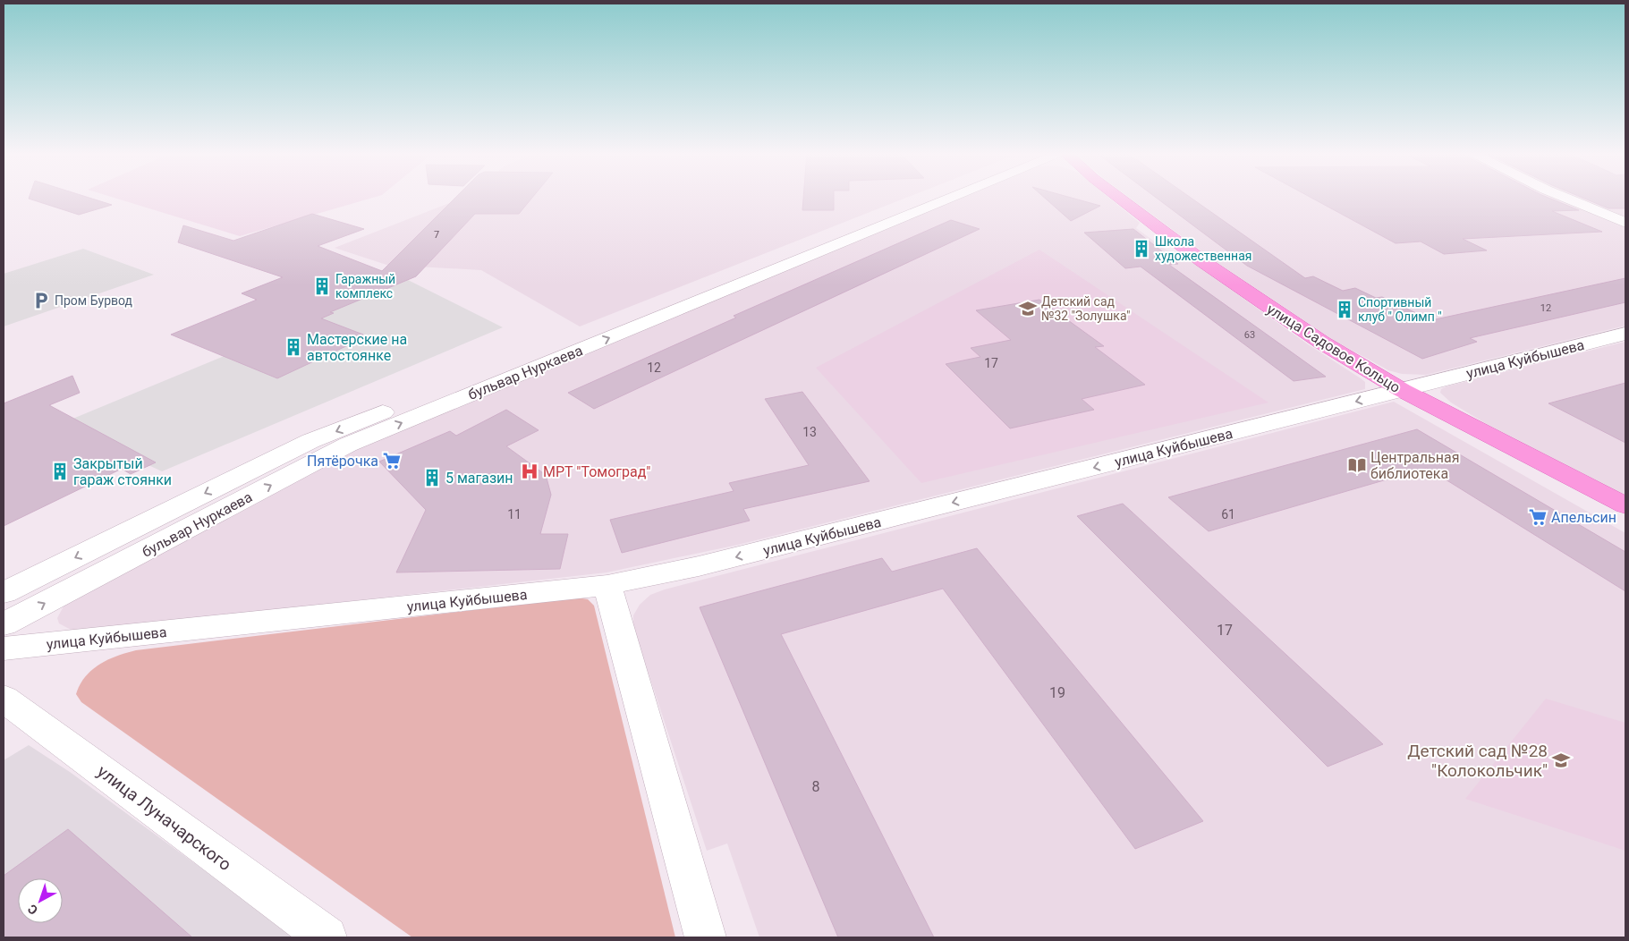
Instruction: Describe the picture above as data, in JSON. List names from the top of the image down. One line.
{"streets":{"main road":["улица Садовое Кольцо"],"street":["улица Куйбышева","бульвар Нуркаева","улица Луначарского"]},"crossings":[["улица Садовое Кольцо","улица Куйбышева"]],"one_way":["улица Куйбышева"],"places":{"building":["Школа художественная","Гаражный комплекс","Спортивный клуб \" Олимп \"","Мастерские на автостоянке","Закрытый гараж стоянки","5 магазин"],"parking":["Пром Бурвод"],"school or university":["Детский сад №32 \"Золушка\"","Детский сад №28 \"Колокольчик\""],"supermarket":["Пятёрочка","Апельсин"],"library":["Центральная библиотека"],"hospital":["МРТ \"Томоград\""]},"house_numbers":["7","12","63","17","12","13","11","61","17","19","8"],"north":"bottom left"}
